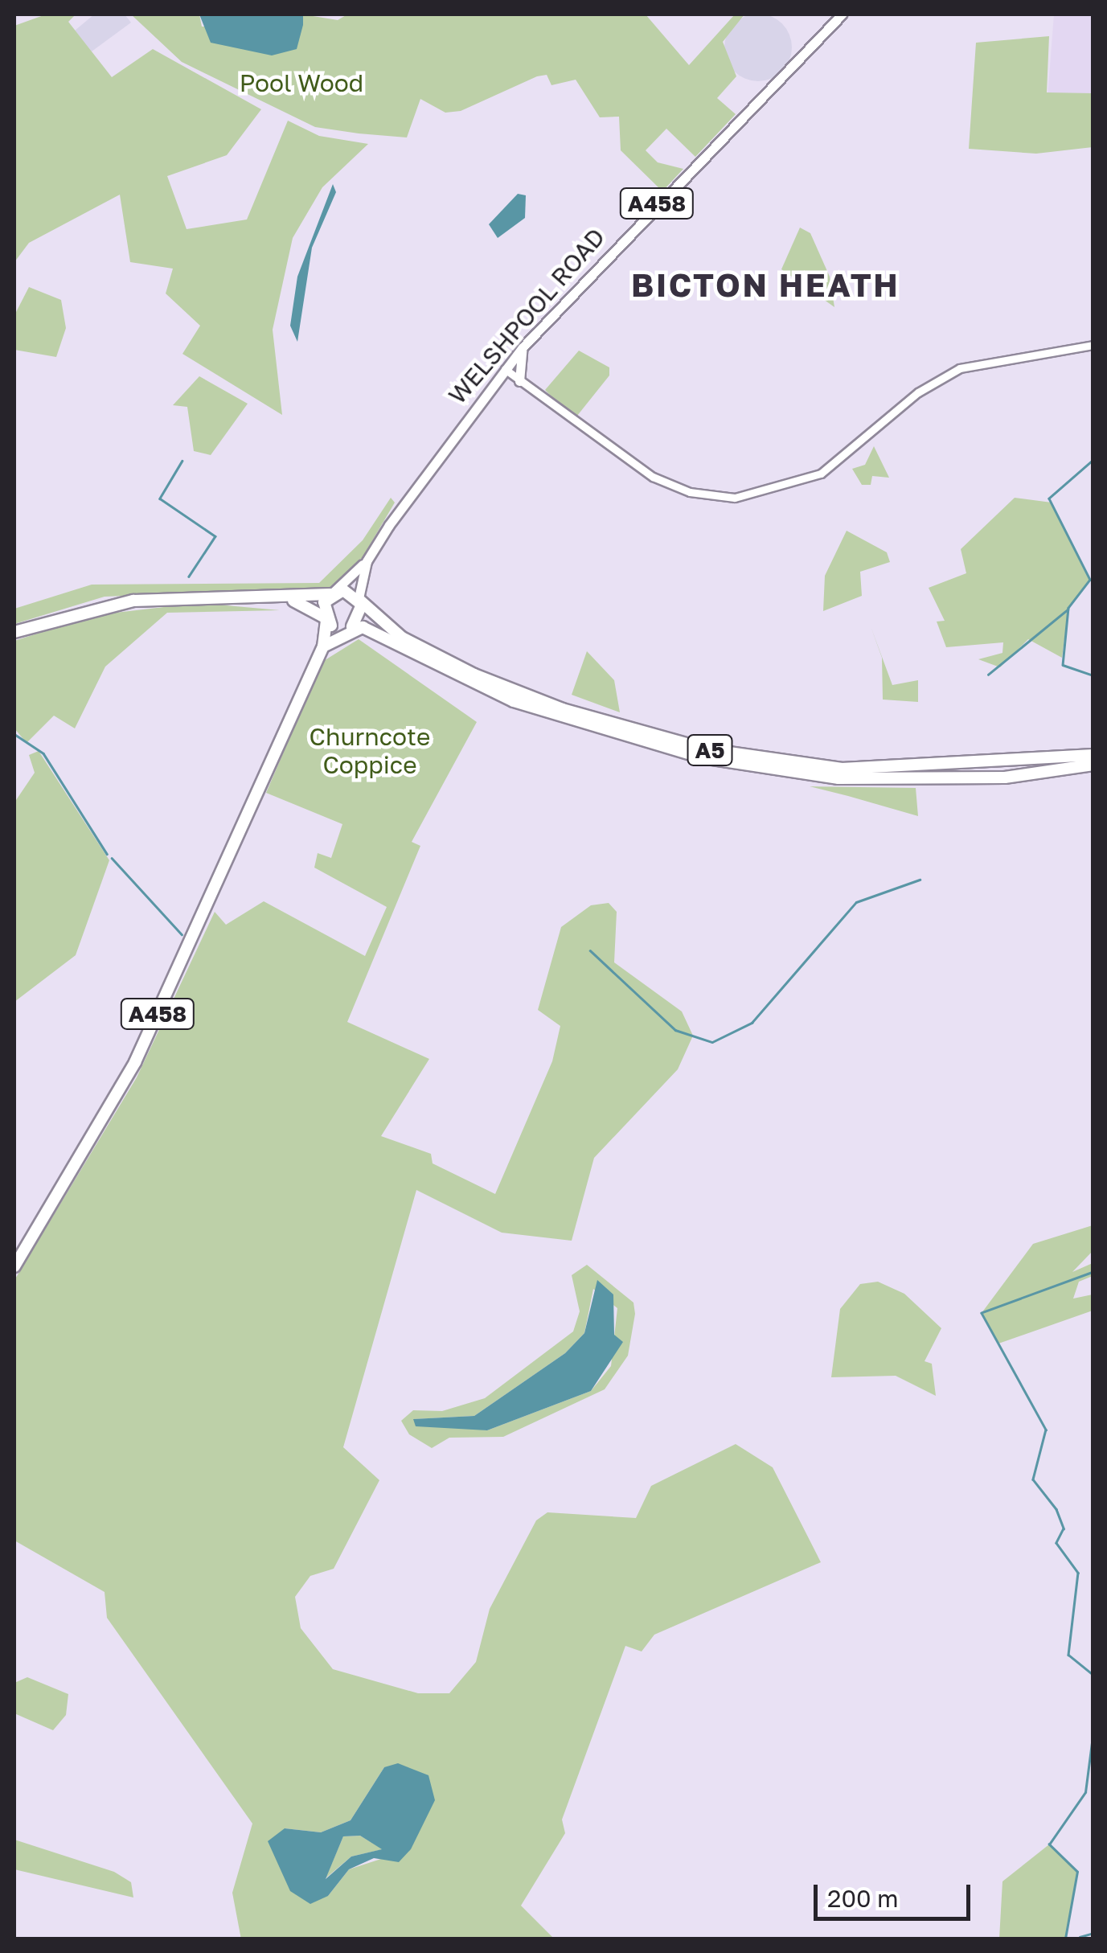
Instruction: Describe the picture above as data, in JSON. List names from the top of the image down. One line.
{"streets":{"highway":["A458","A5"],"main road":["WELSHPOOL ROAD"]},"crossings":[["A458","A5"],["WELSHPOOL ROAD","A5"]],"districts":["BICTON HEATH"],"parks":["Pool Wood","Churncote Coppice"],"scale_bar":"200 m"}
